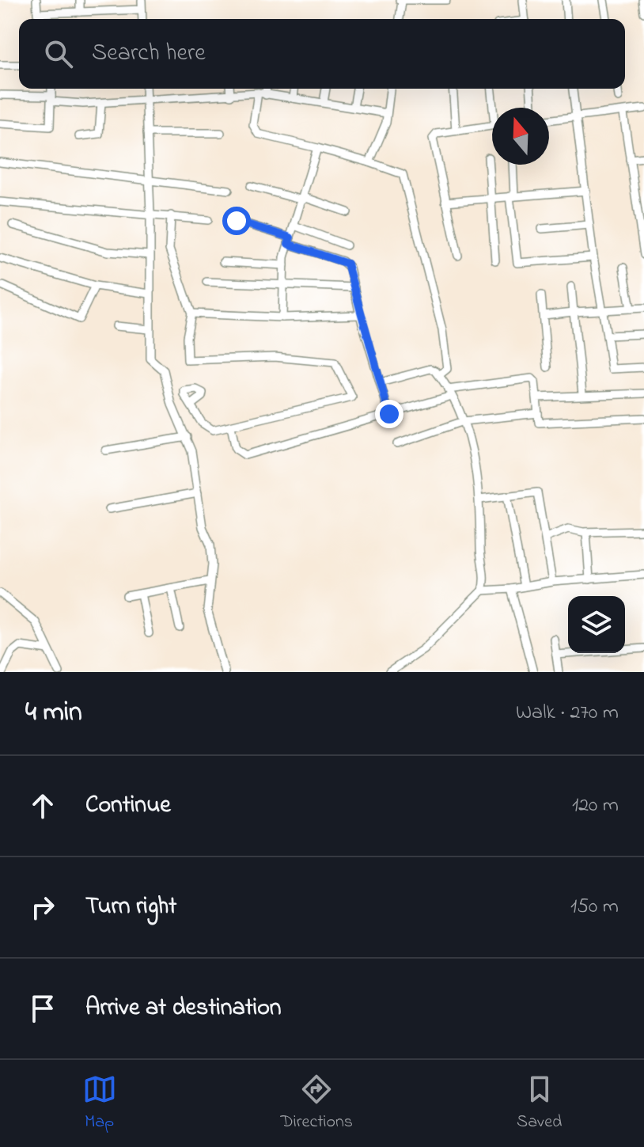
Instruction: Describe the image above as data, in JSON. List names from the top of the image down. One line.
{"north":"top","page":{"search":"Search here","heading":["4 min","Walk · 270 m"],"list":[["Continue","120 m"],["Turn right","150 m"],"Arrive at destination"],"nav":["Map","Directions","Saved"]}}
